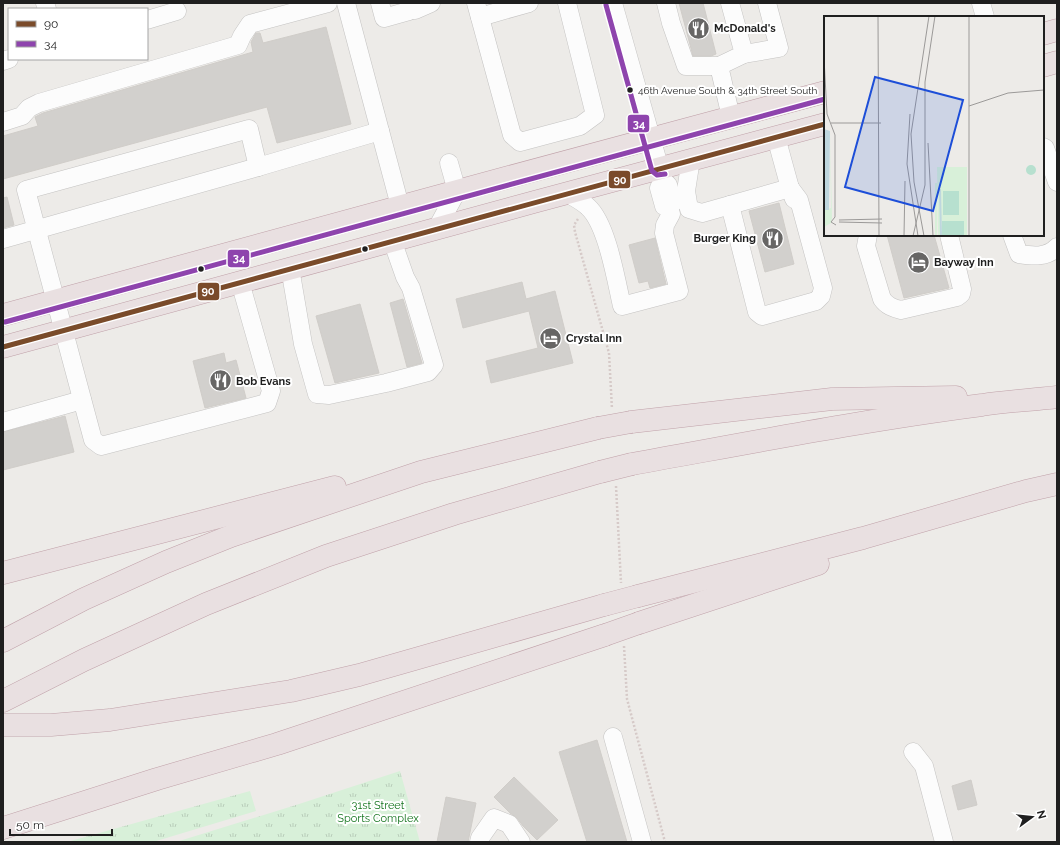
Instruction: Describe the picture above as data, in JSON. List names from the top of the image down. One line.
{"parks":["31st Street Sports Complex"],"places":{"restaurant":["McDonald's","Burger King","Bob Evans"],"other":["46th Avenue South & 34th Street South"],"hotel":["Bayway Inn","Crystal Inn"]},"lines":["transit line 34","transit line 90"],"legend":["90","34"],"scale_bar":"50 m","north":"right"}
